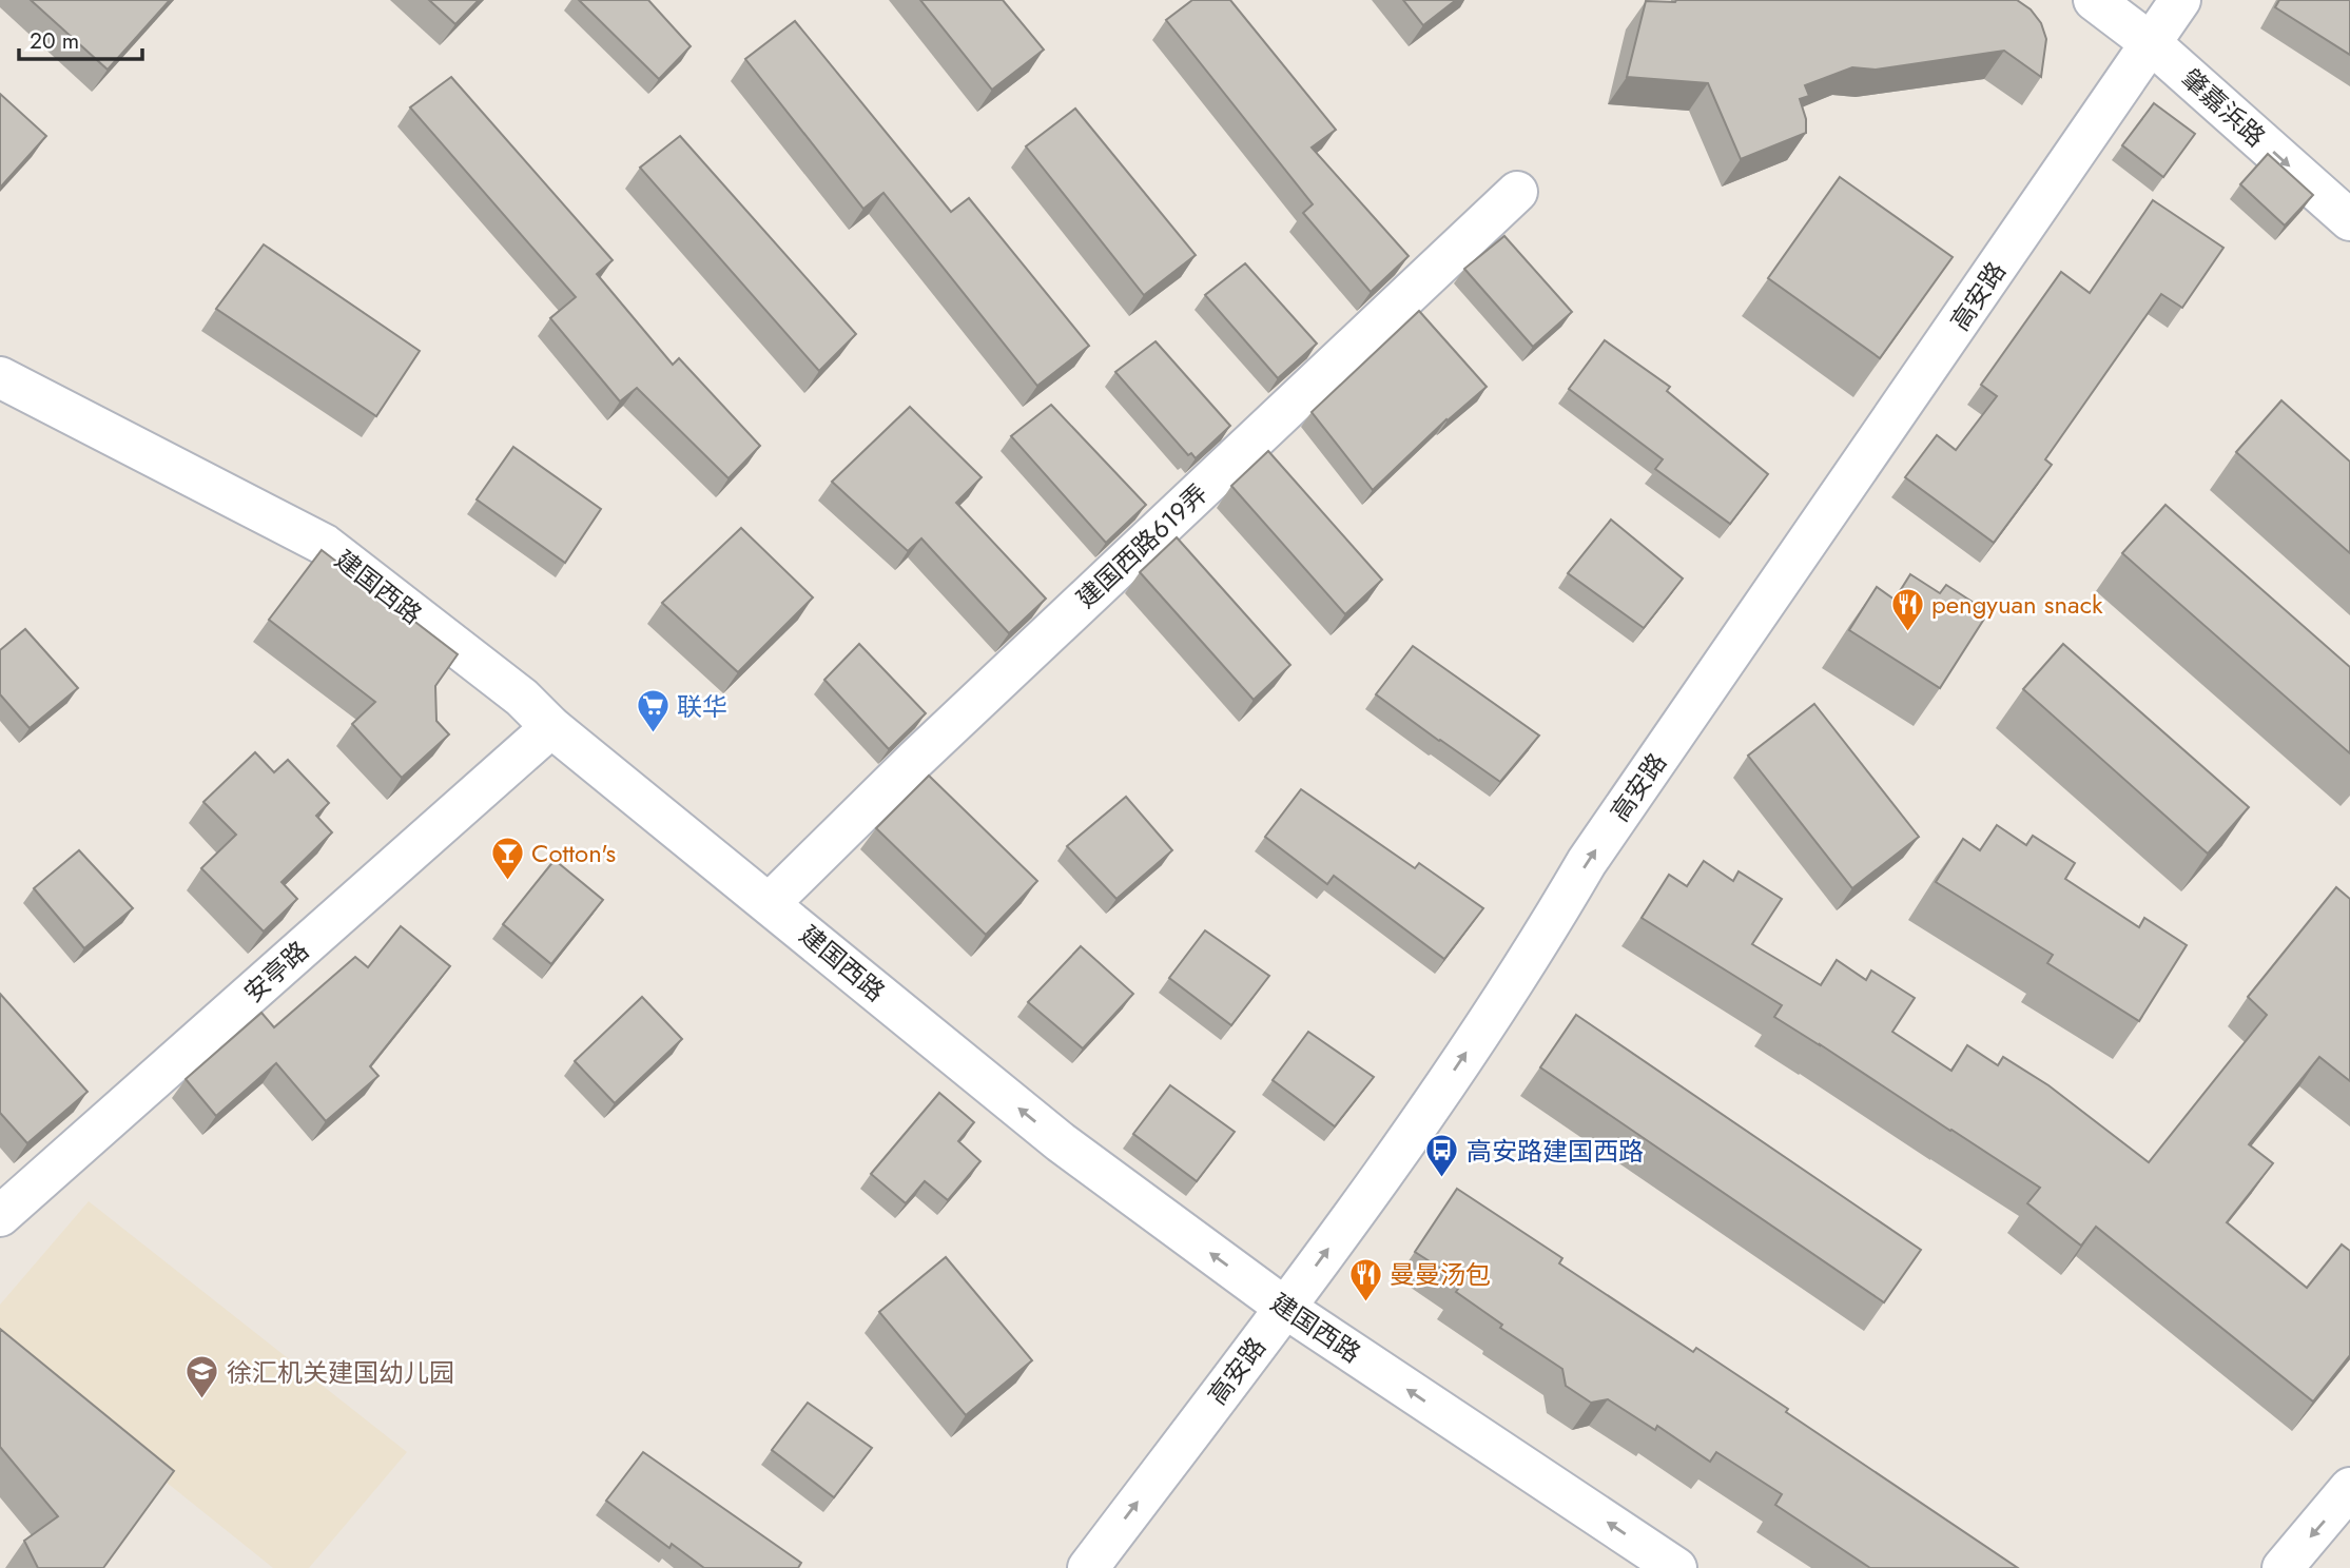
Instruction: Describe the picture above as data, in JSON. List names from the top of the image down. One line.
{"streets":{"street":["肇嘉浜路","高安路","建国西路619弄","建国西路","安亭路"]},"crossings":[["肇嘉浜路","高安路"],["高安路","建国西路"],["建国西路619弄","建国西路"],["建国西路","安亭路"]],"one_way":["肇嘉浜路","高安路","建国西路"],"places":{"restaurant":["pengyuan snack","曼曼汤包"],"supermarket":["联华"],"bar":["Cotton's"],"bus stop":["高安路建国西路"],"school or university":["徐汇机关建国幼儿园"]},"scale_bar":"20 m"}
